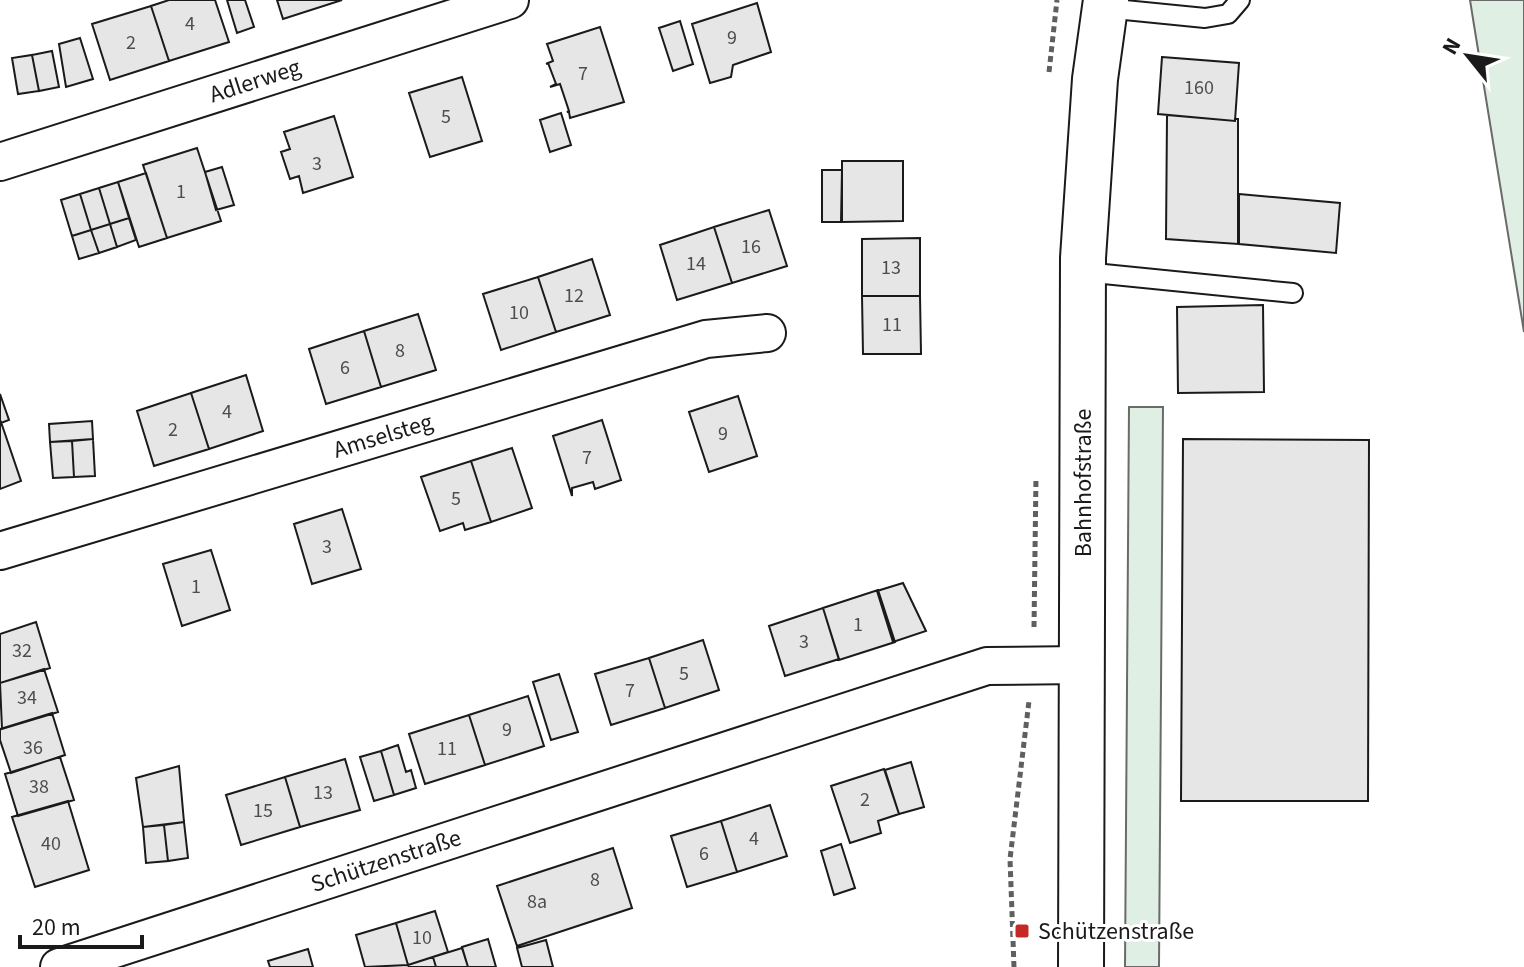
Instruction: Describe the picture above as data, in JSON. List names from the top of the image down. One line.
{"streets":{"street":["Adlerweg","Amselsteg","Bahnhofstraße","Schützenstraße"]},"crossings":[["Bahnhofstraße","Schützenstraße"]],"places":{"transit":["Schützenstraße"]},"house_numbers":["4","9","2","7","160","5","3","1","16","14","13","12","10","11","8","6","4","2","9","7","5","3","1","1","3","32","5","7","34","9","36","11","38","13","2","15","4","40","6","8","8a","10"],"scale_bar":"20 m","north":"top left"}
